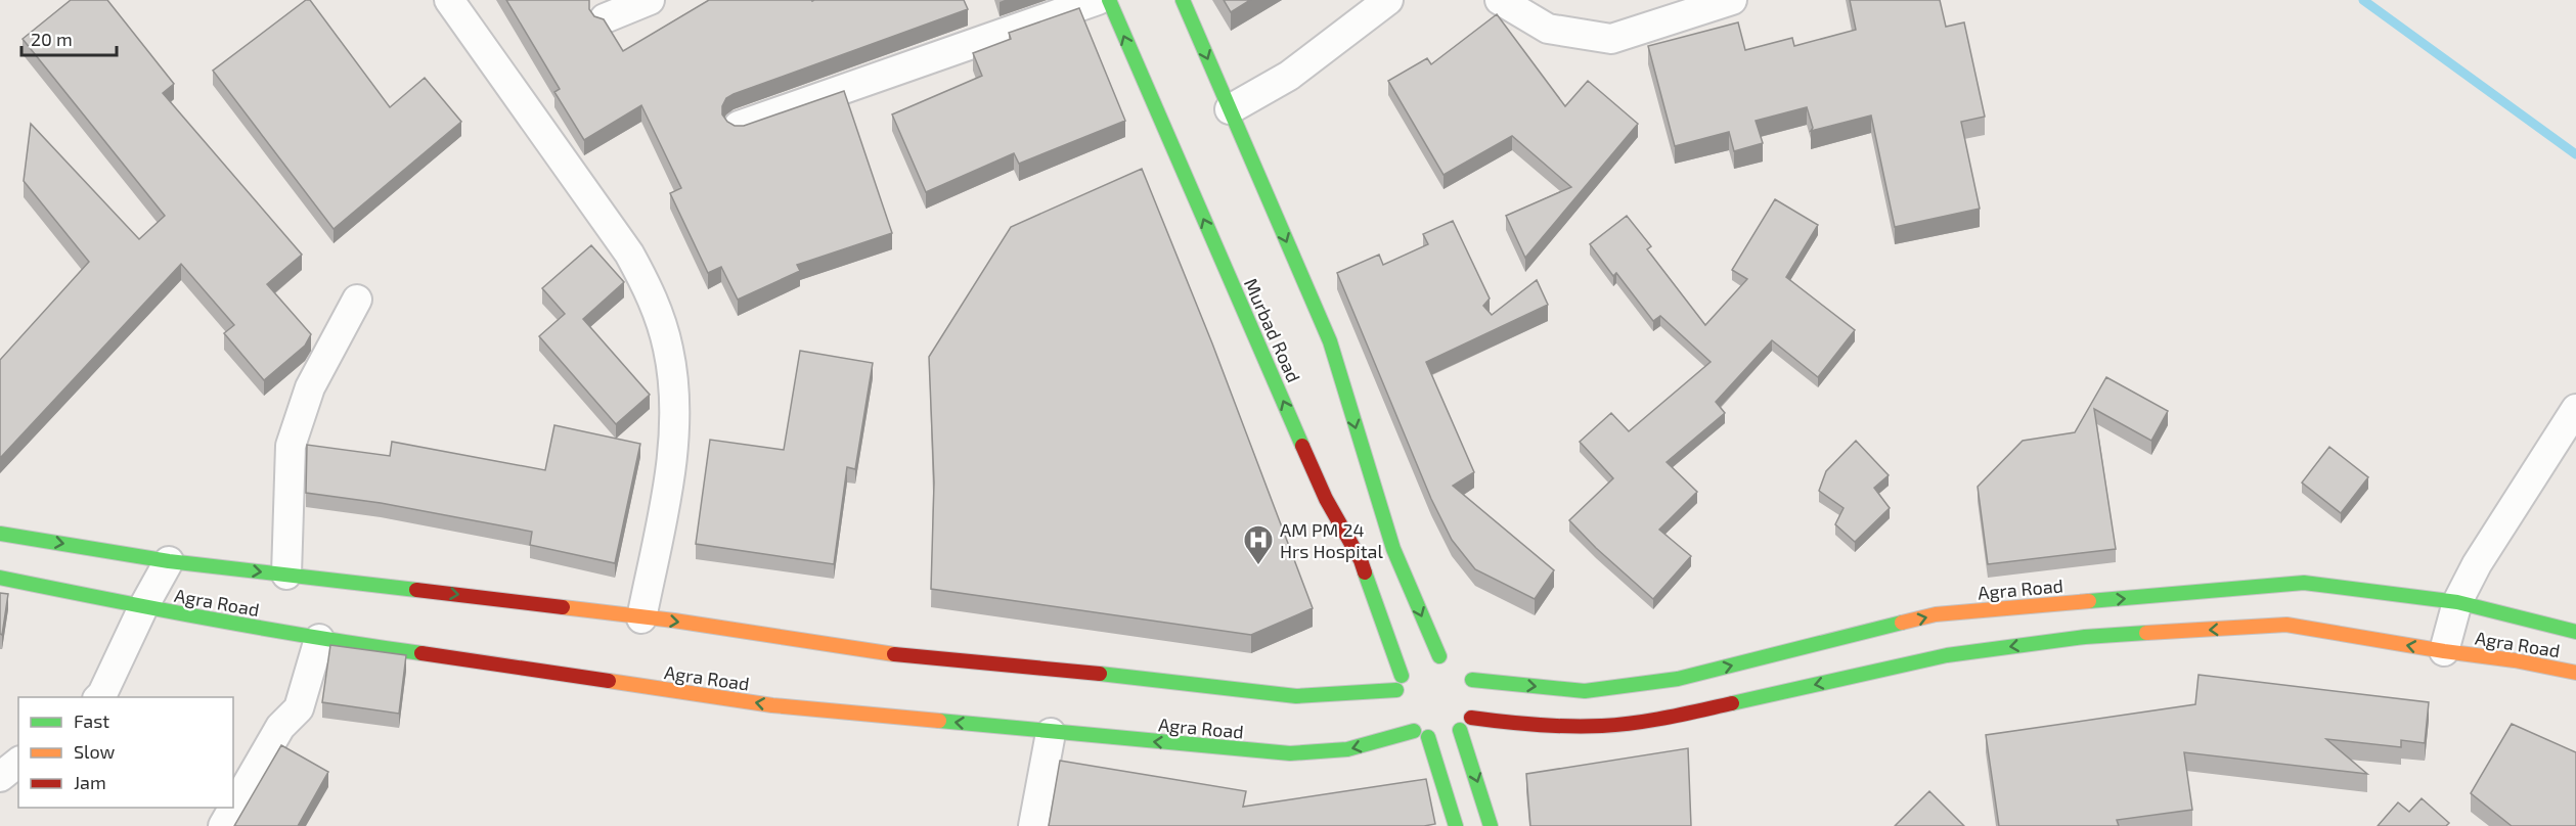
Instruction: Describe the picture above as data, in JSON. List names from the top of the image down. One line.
{"streets":{"main road":["Murbad Road","Agra Road"]},"crossings":[["Murbad Road","Agra Road"]],"places":{"hospital":["AM PM 24 Hrs Hospital"]},"legend":["Fast","Slow","Jam"],"scale_bar":"20 m"}
